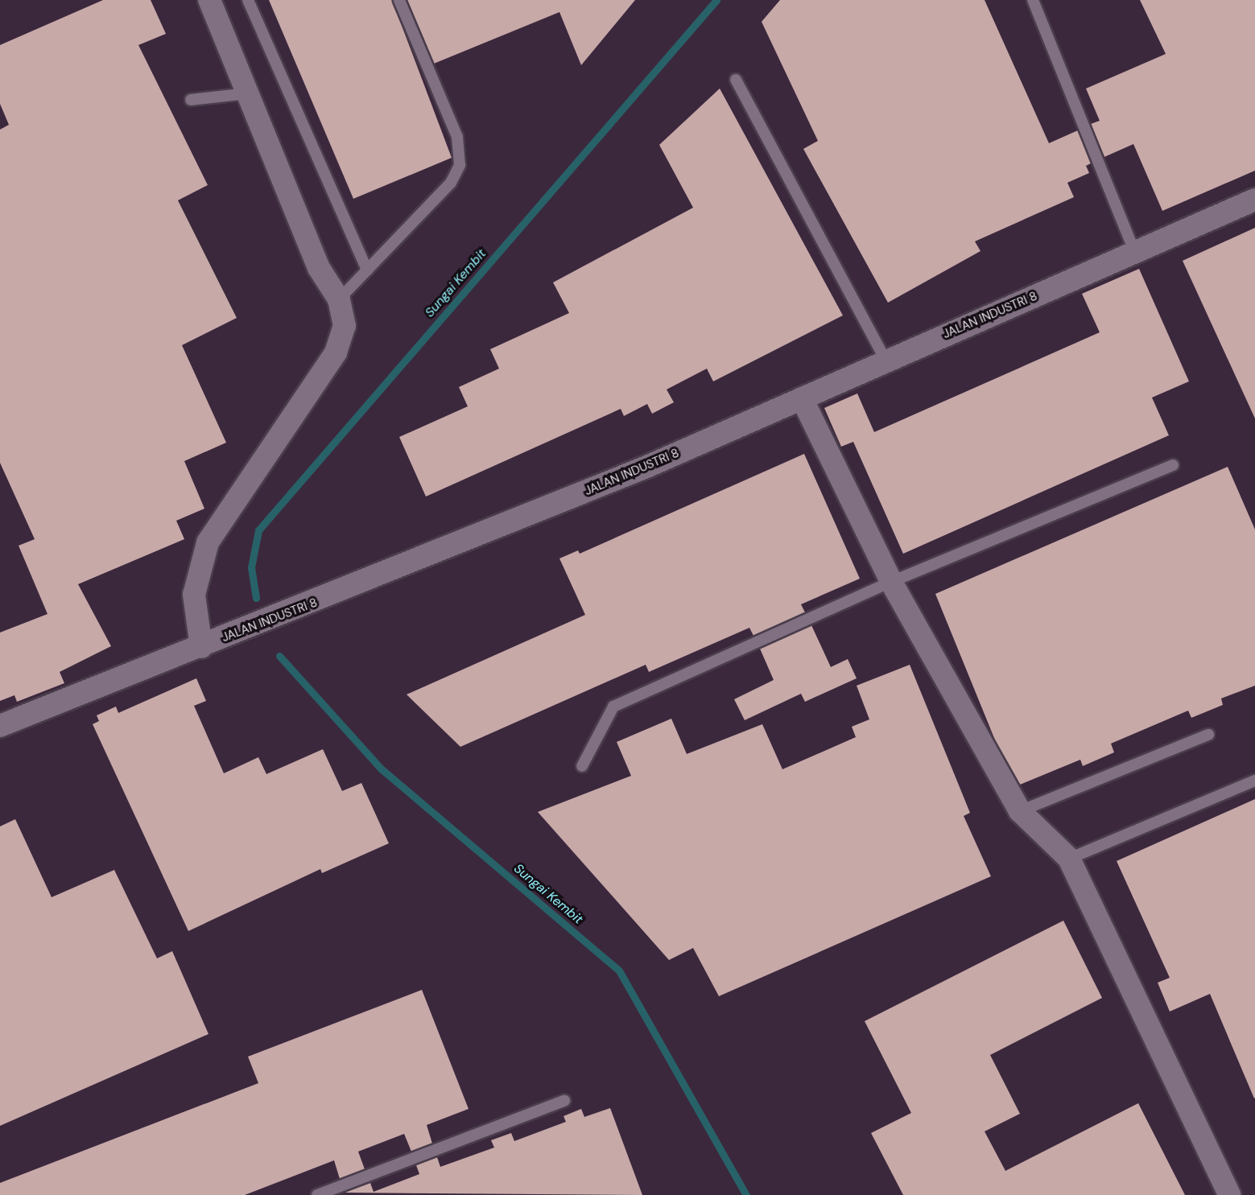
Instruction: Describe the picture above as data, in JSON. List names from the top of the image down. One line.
{"streets":{"street":["JALAN INDUSTRI 8"]},"water":["Sungai Kembit"]}
